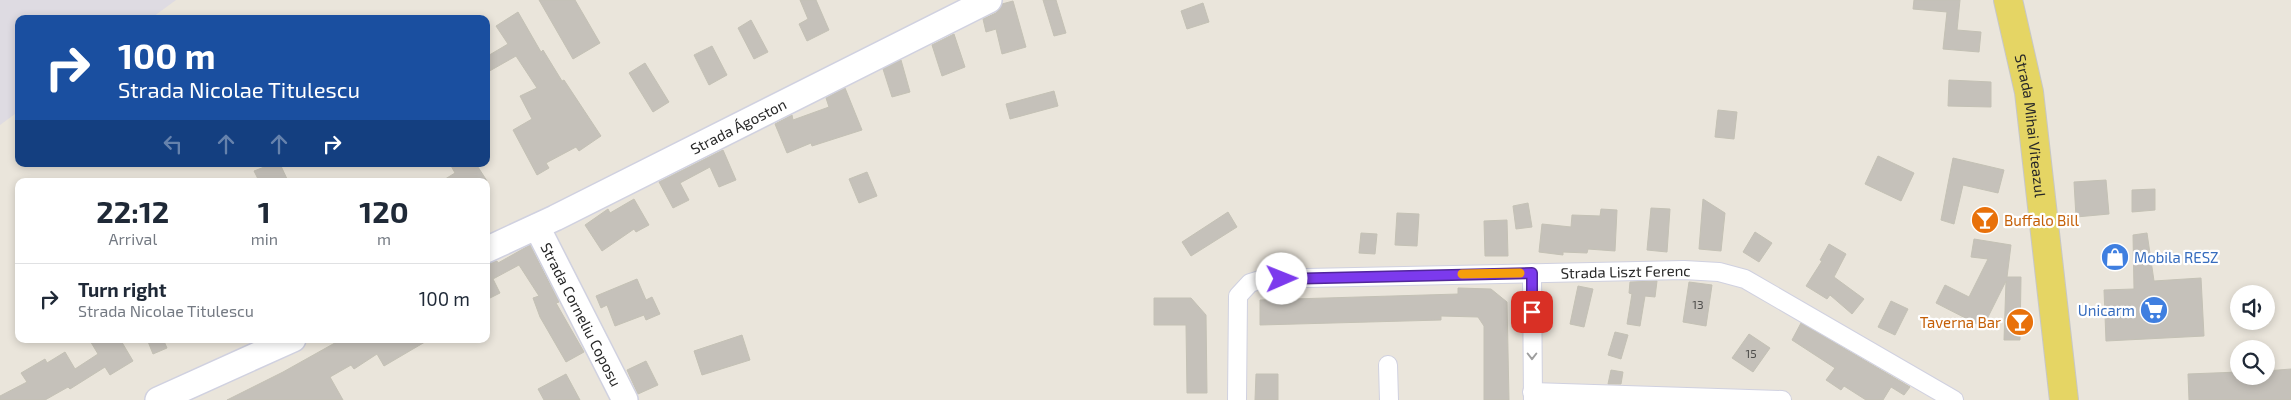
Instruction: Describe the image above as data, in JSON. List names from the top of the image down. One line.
{"streets":{"main road":["Strada Mihai Viteazul","Strada Ágoston","Strada Corneliu Coposu"],"street":["Strada Liszt Ferenc"]},"crossings":[["Strada Ágoston","Strada Corneliu Coposu"]],"places":{"bar":["Buffalo Bill","Taverna Bar"],"shop":["Mobila RESZ"],"supermarket":["Unicarm"]},"house_numbers":["13","15"],"page":{"turn":["100 m","Strada Nicolae Titulescu"],"eta":["22:12","Arrival","1","min","120","m"],"list":[{"name":"Turn right","note":"Strada Nicolae Titulescu","value":"100 m"}]}}
